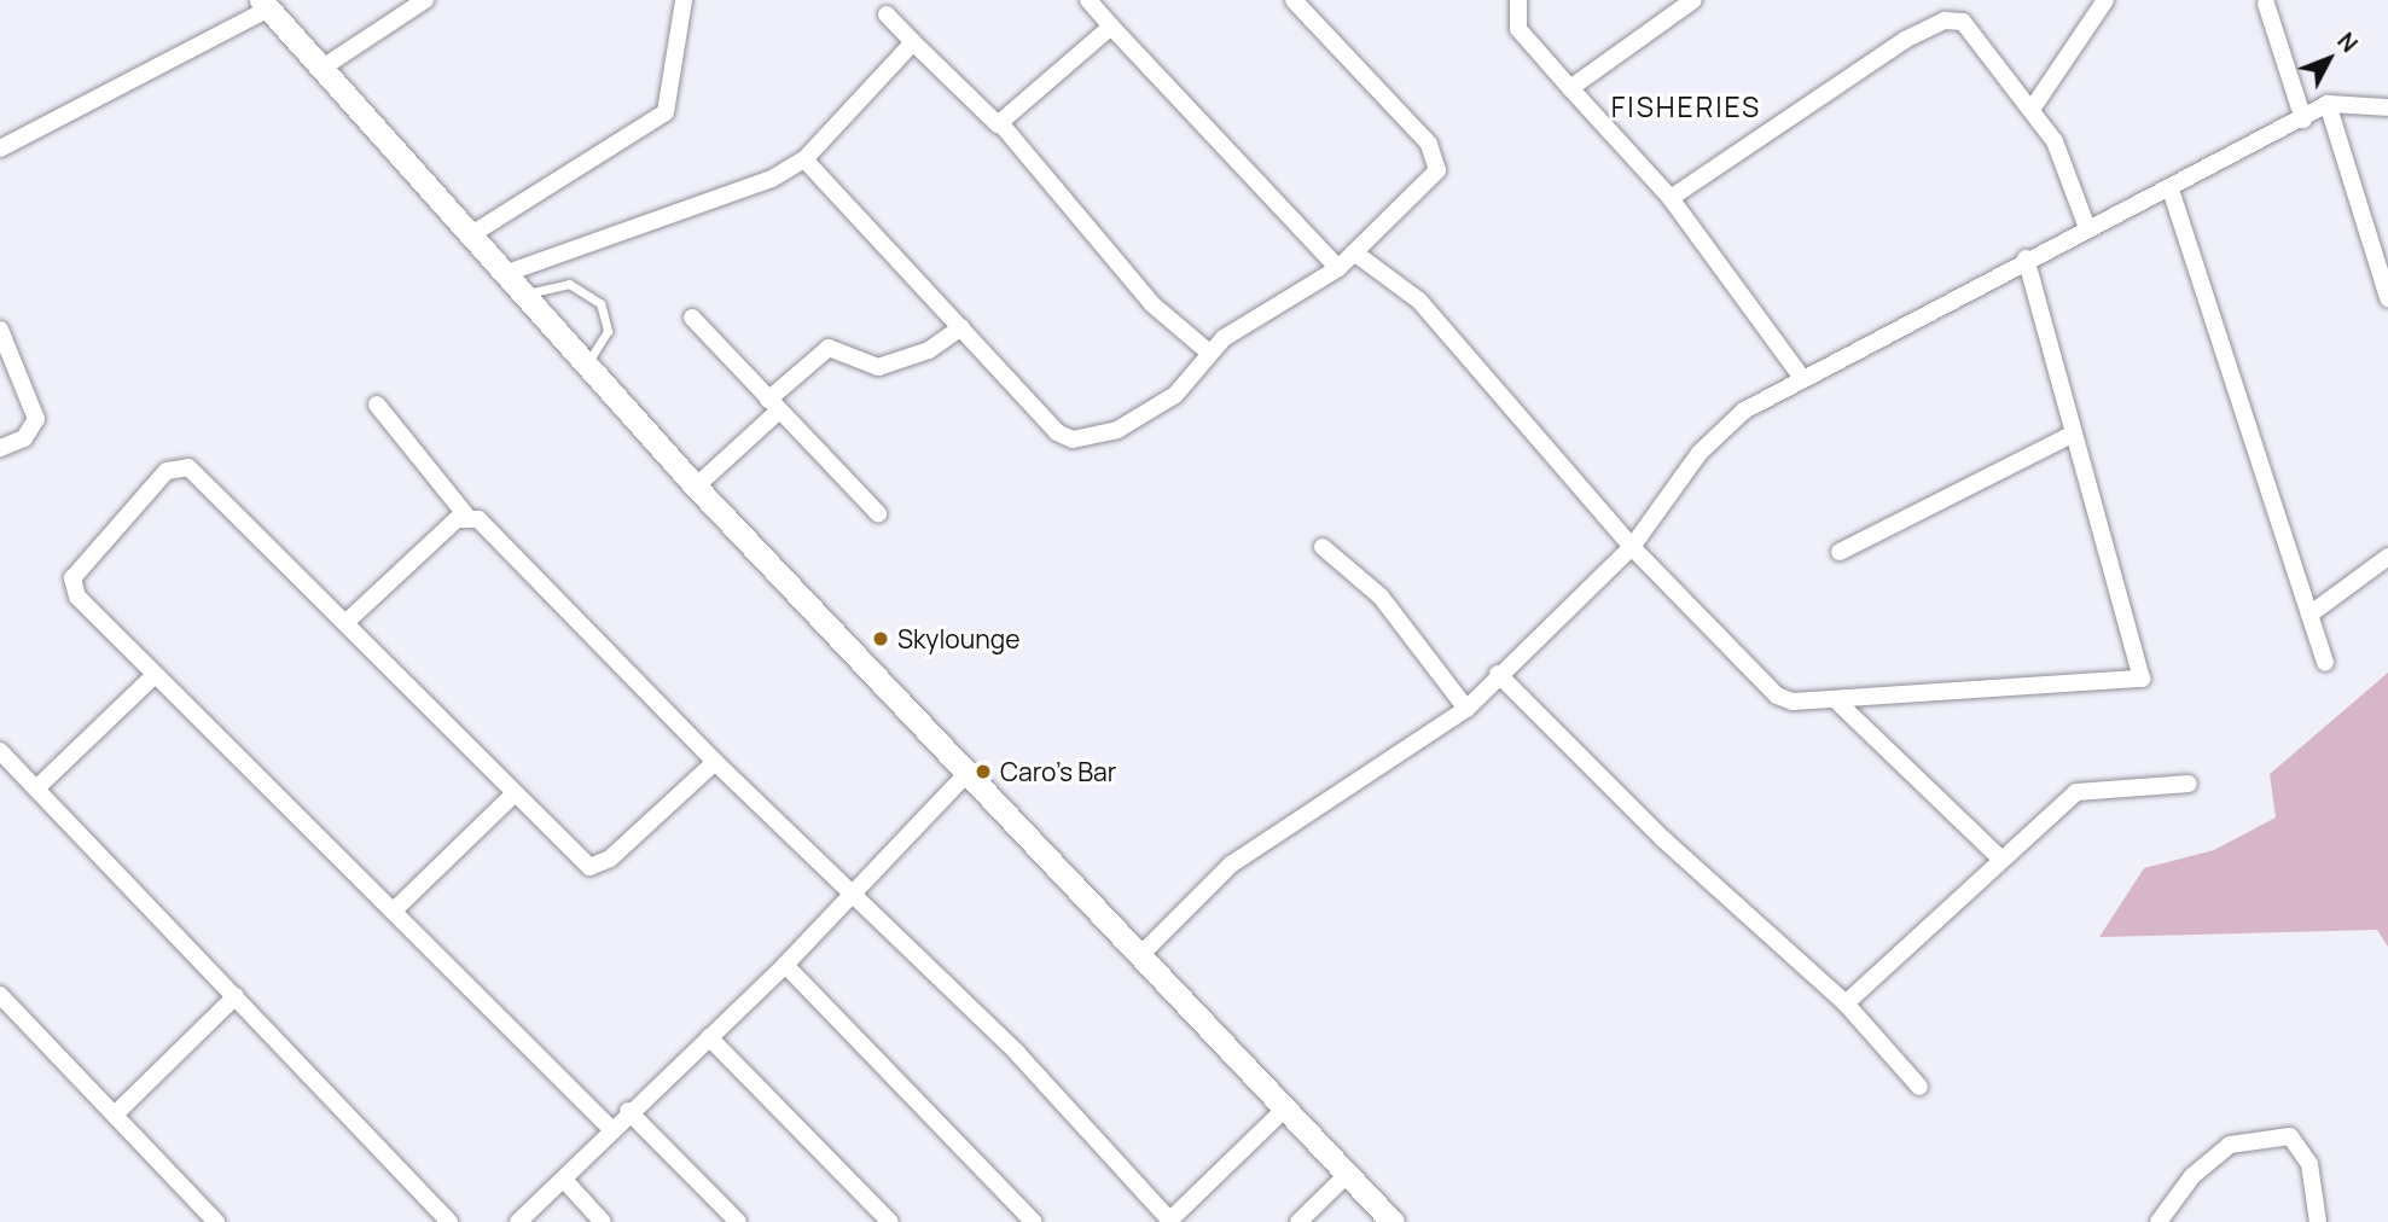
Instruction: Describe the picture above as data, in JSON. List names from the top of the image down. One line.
{"districts":["FISHERIES"],"places":["Skylounge","Caro's Bar"],"north":"top right"}
